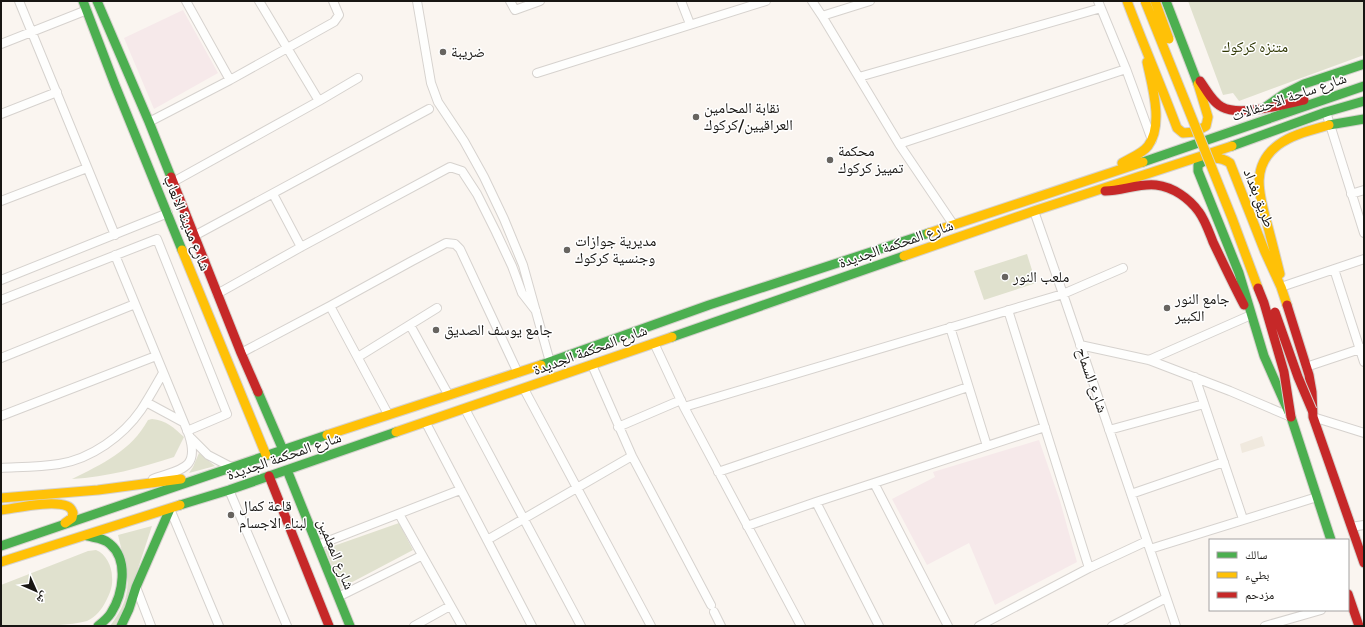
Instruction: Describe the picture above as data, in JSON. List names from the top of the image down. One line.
{"streets":{"main road":["شارع ساحة الاحتفالات","طريق بغداد","شارع مدينة الالعاب","شارع المحكمة الجديدة","شارع المعلمين"],"street":["شارع السماح"]},"crossings":[["شارع ساحة الاحتفالات","شارع المحكمة الجديدة"],["شارع مدينة الالعاب","شارع المحكمة الجديدة"],["شارع المحكمة الجديدة","شارع السماح"],["شارع المحكمة الجديدة","شارع المعلمين"]],"parks":["متنزه كركوك"],"places":["ضريبة","نقابة المحامين العراقيين/كركوك","محكمة تمييز كركوك","مديرية جوازات وجنسية كركوك","ملعب النور","جامع النور الكبير","جامع يوسف الصديق","قاعة كمال لبناء الاجسام"],"legend":["سالك","بطيء","مزدحم"],"north":"bottom right"}
